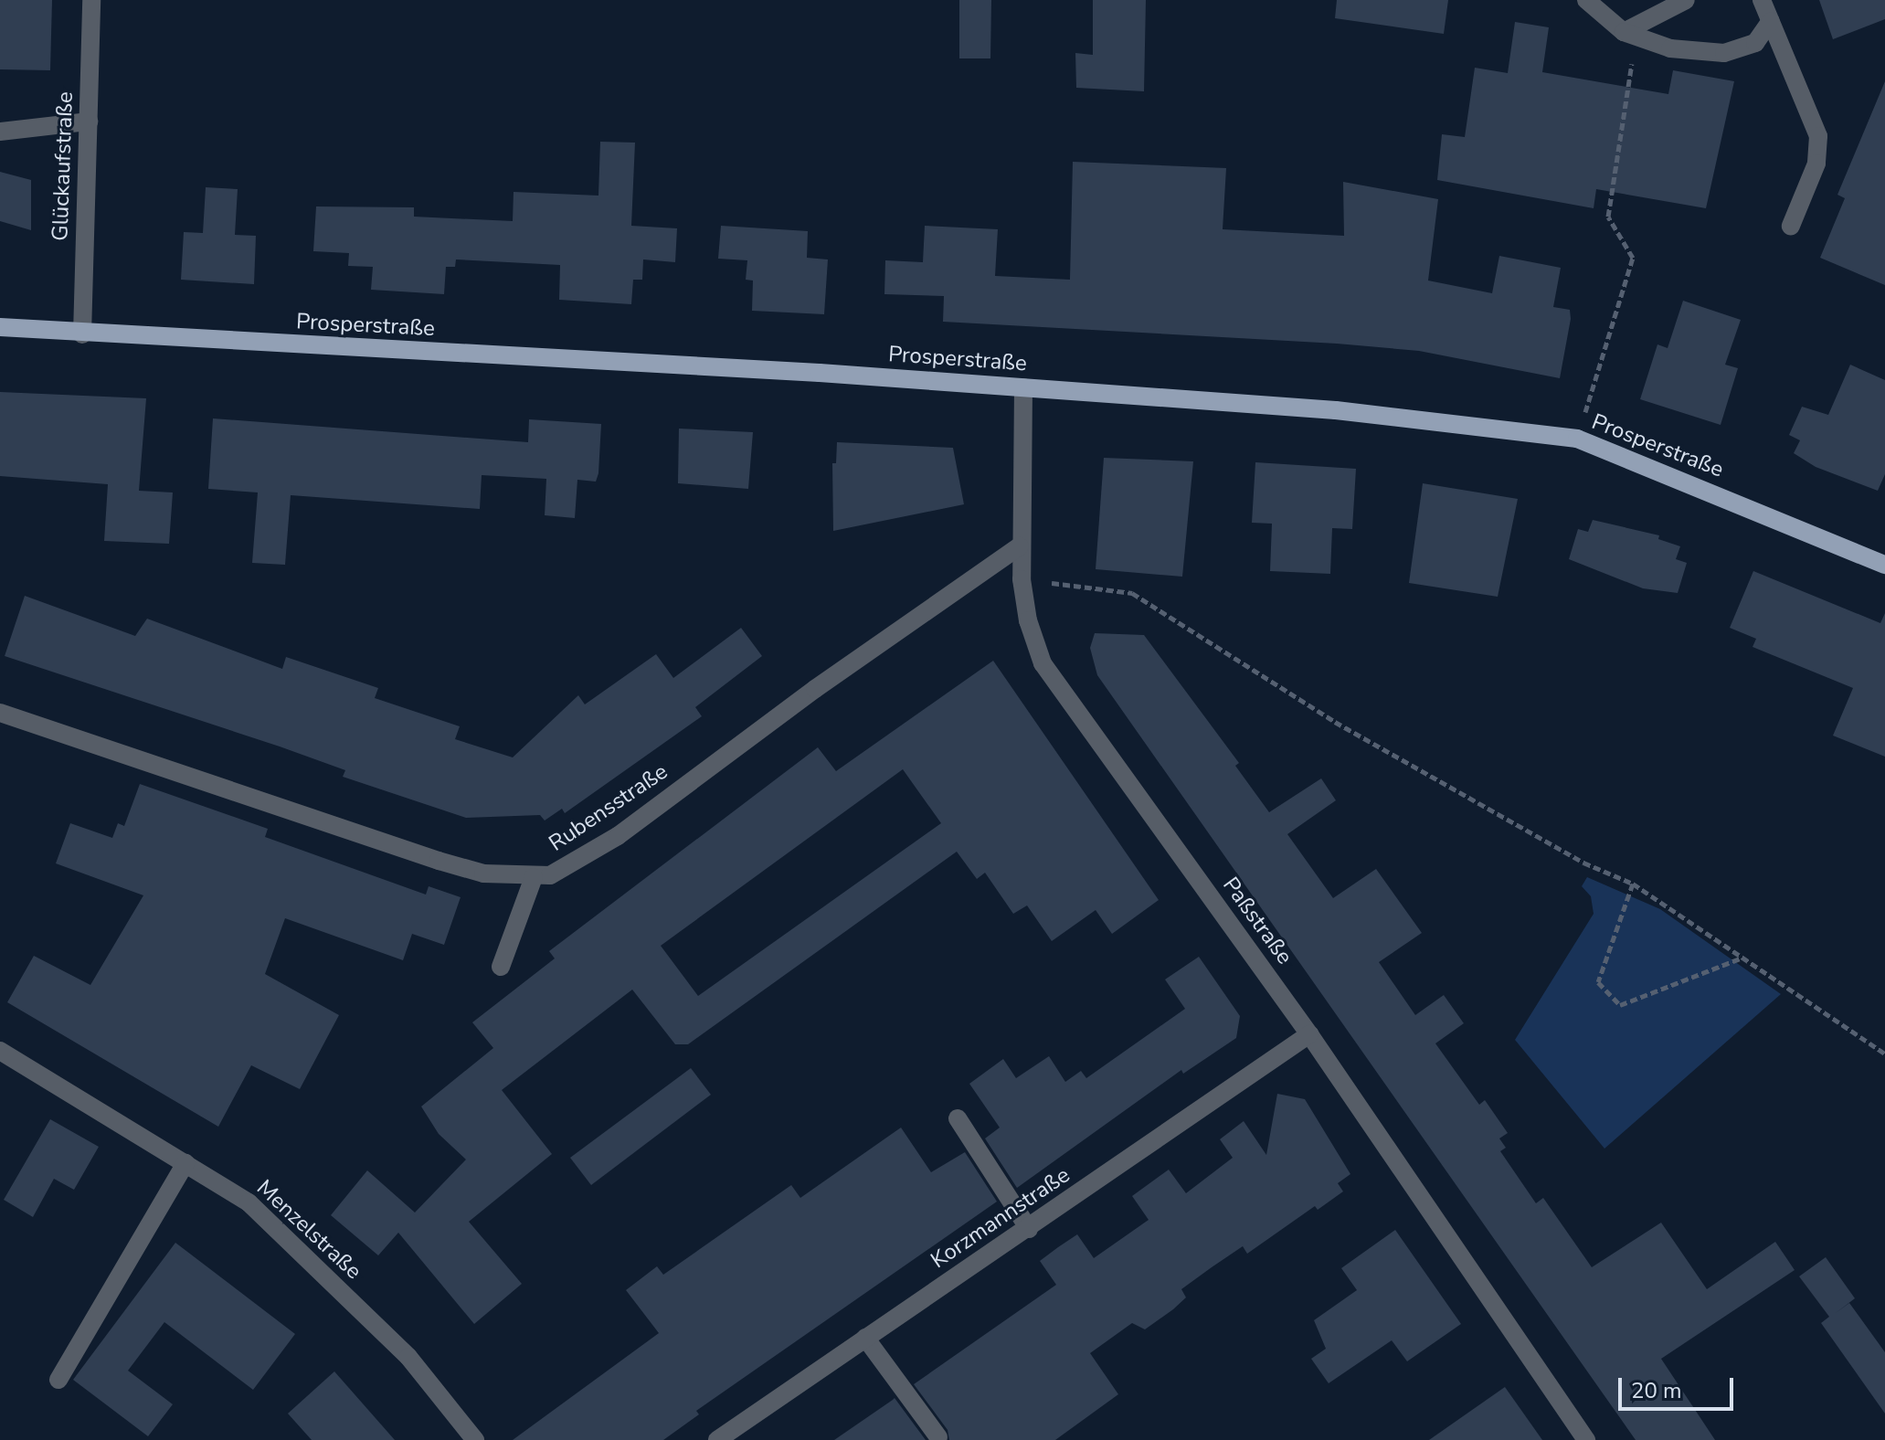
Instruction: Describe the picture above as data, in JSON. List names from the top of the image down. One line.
{"streets":{"main road":["Prosperstraße"],"street":["Glückaufstraße","Rubensstraße","Paßstraße","Korzmannstraße","Menzelstraße"]},"crossings":[["Glückaufstraße","Prosperstraße"],["Prosperstraße","Paßstraße"],["Rubensstraße","Paßstraße"],["Paßstraße","Korzmannstraße"]],"scale_bar":"20 m"}
